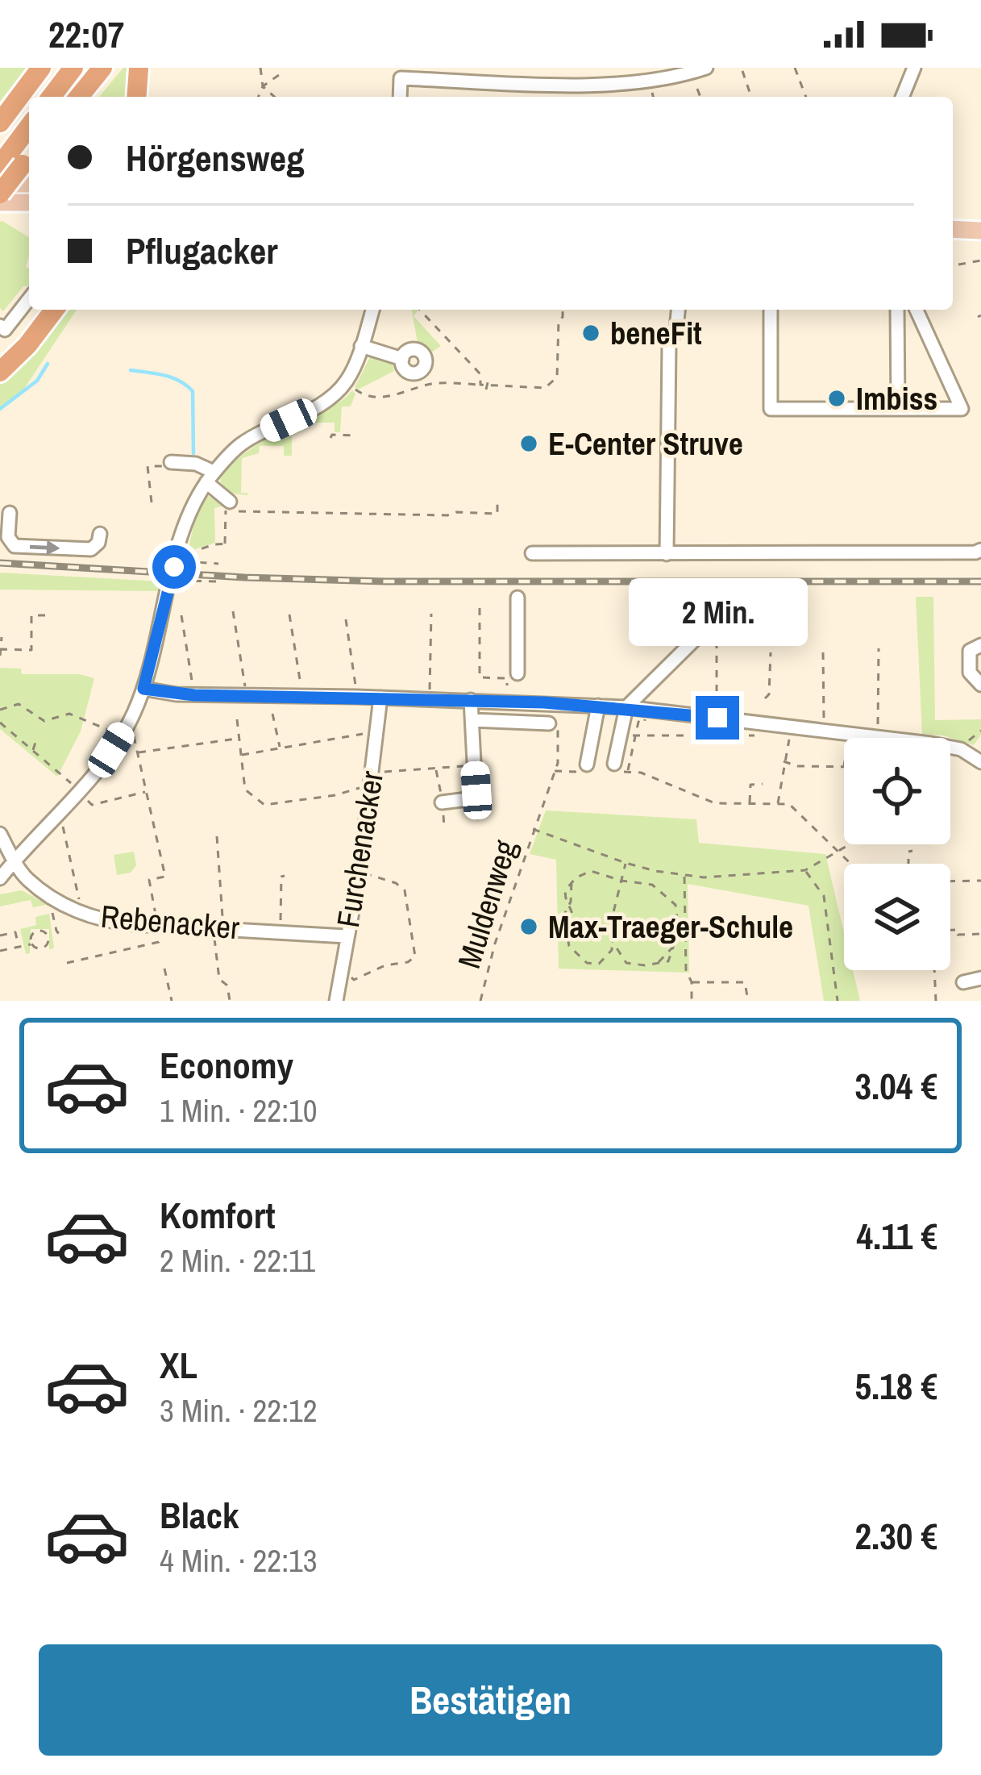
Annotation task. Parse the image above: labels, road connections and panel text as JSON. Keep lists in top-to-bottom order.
{
  "streets": {
    "street": ["Furchenacker", "Rebenacker"],
    "path": ["Muldenweg"]
  },
  "crossings": [
    ["Furchenacker", "Rebenacker"]
  ],
  "places": [
    "beneFit",
    "Imbiss",
    "E-Center Struve",
    "Max-Traeger-Schule"
  ],
  "page": {
    "status": "22:07",
    "banner": ["Hörgensweg", "Pflugacker"],
    "bubble": "2 Min.",
    "list": [
      {
        "name": "Economy",
        "note": "1 Min. · 22:10",
        "value": "3.04 €"
      },
      {
        "name": "Komfort",
        "note": "2 Min. · 22:11",
        "value": "4.11 €"
      },
      {
        "name": "XL",
        "note": "3 Min. · 22:12",
        "value": "5.18 €"
      },
      {
        "name": "Black",
        "note": "4 Min. · 22:13",
        "value": "2.30 €"
      }
    ],
    "buttons": "Bestätigen"
  }
}
